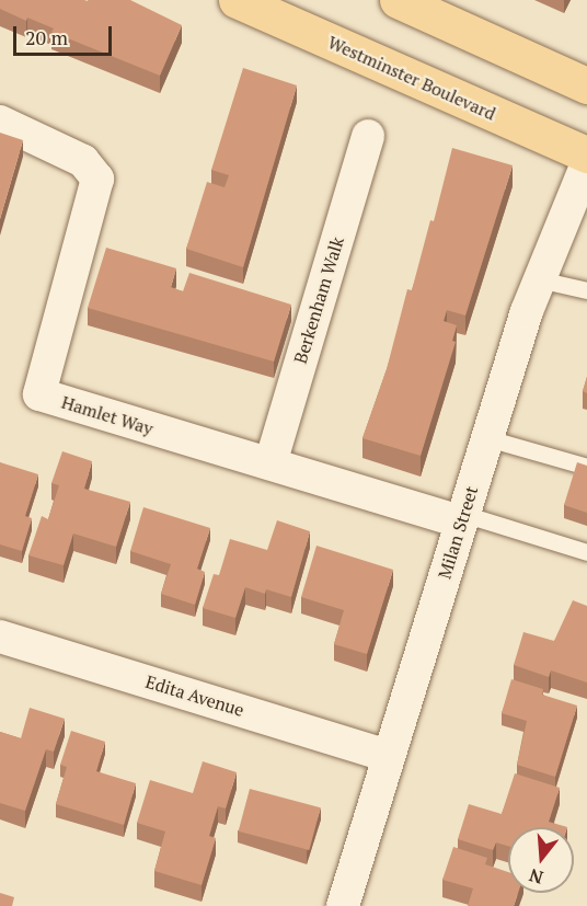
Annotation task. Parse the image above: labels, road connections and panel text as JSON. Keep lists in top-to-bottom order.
{
  "streets": {
    "main road": ["Westminster Boulevard"],
    "street": [
      "Berkenham Walk",
      "Hamlet Way",
      "Milan Street",
      "Edita Avenue"
    ]
  },
  "crossings": [
    ["Berkenham Walk", "Hamlet Way"],
    ["Hamlet Way", "Milan Street"],
    ["Milan Street", "Edita Avenue"]
  ],
  "scale_bar": "20 m",
  "north": "bottom"
}
